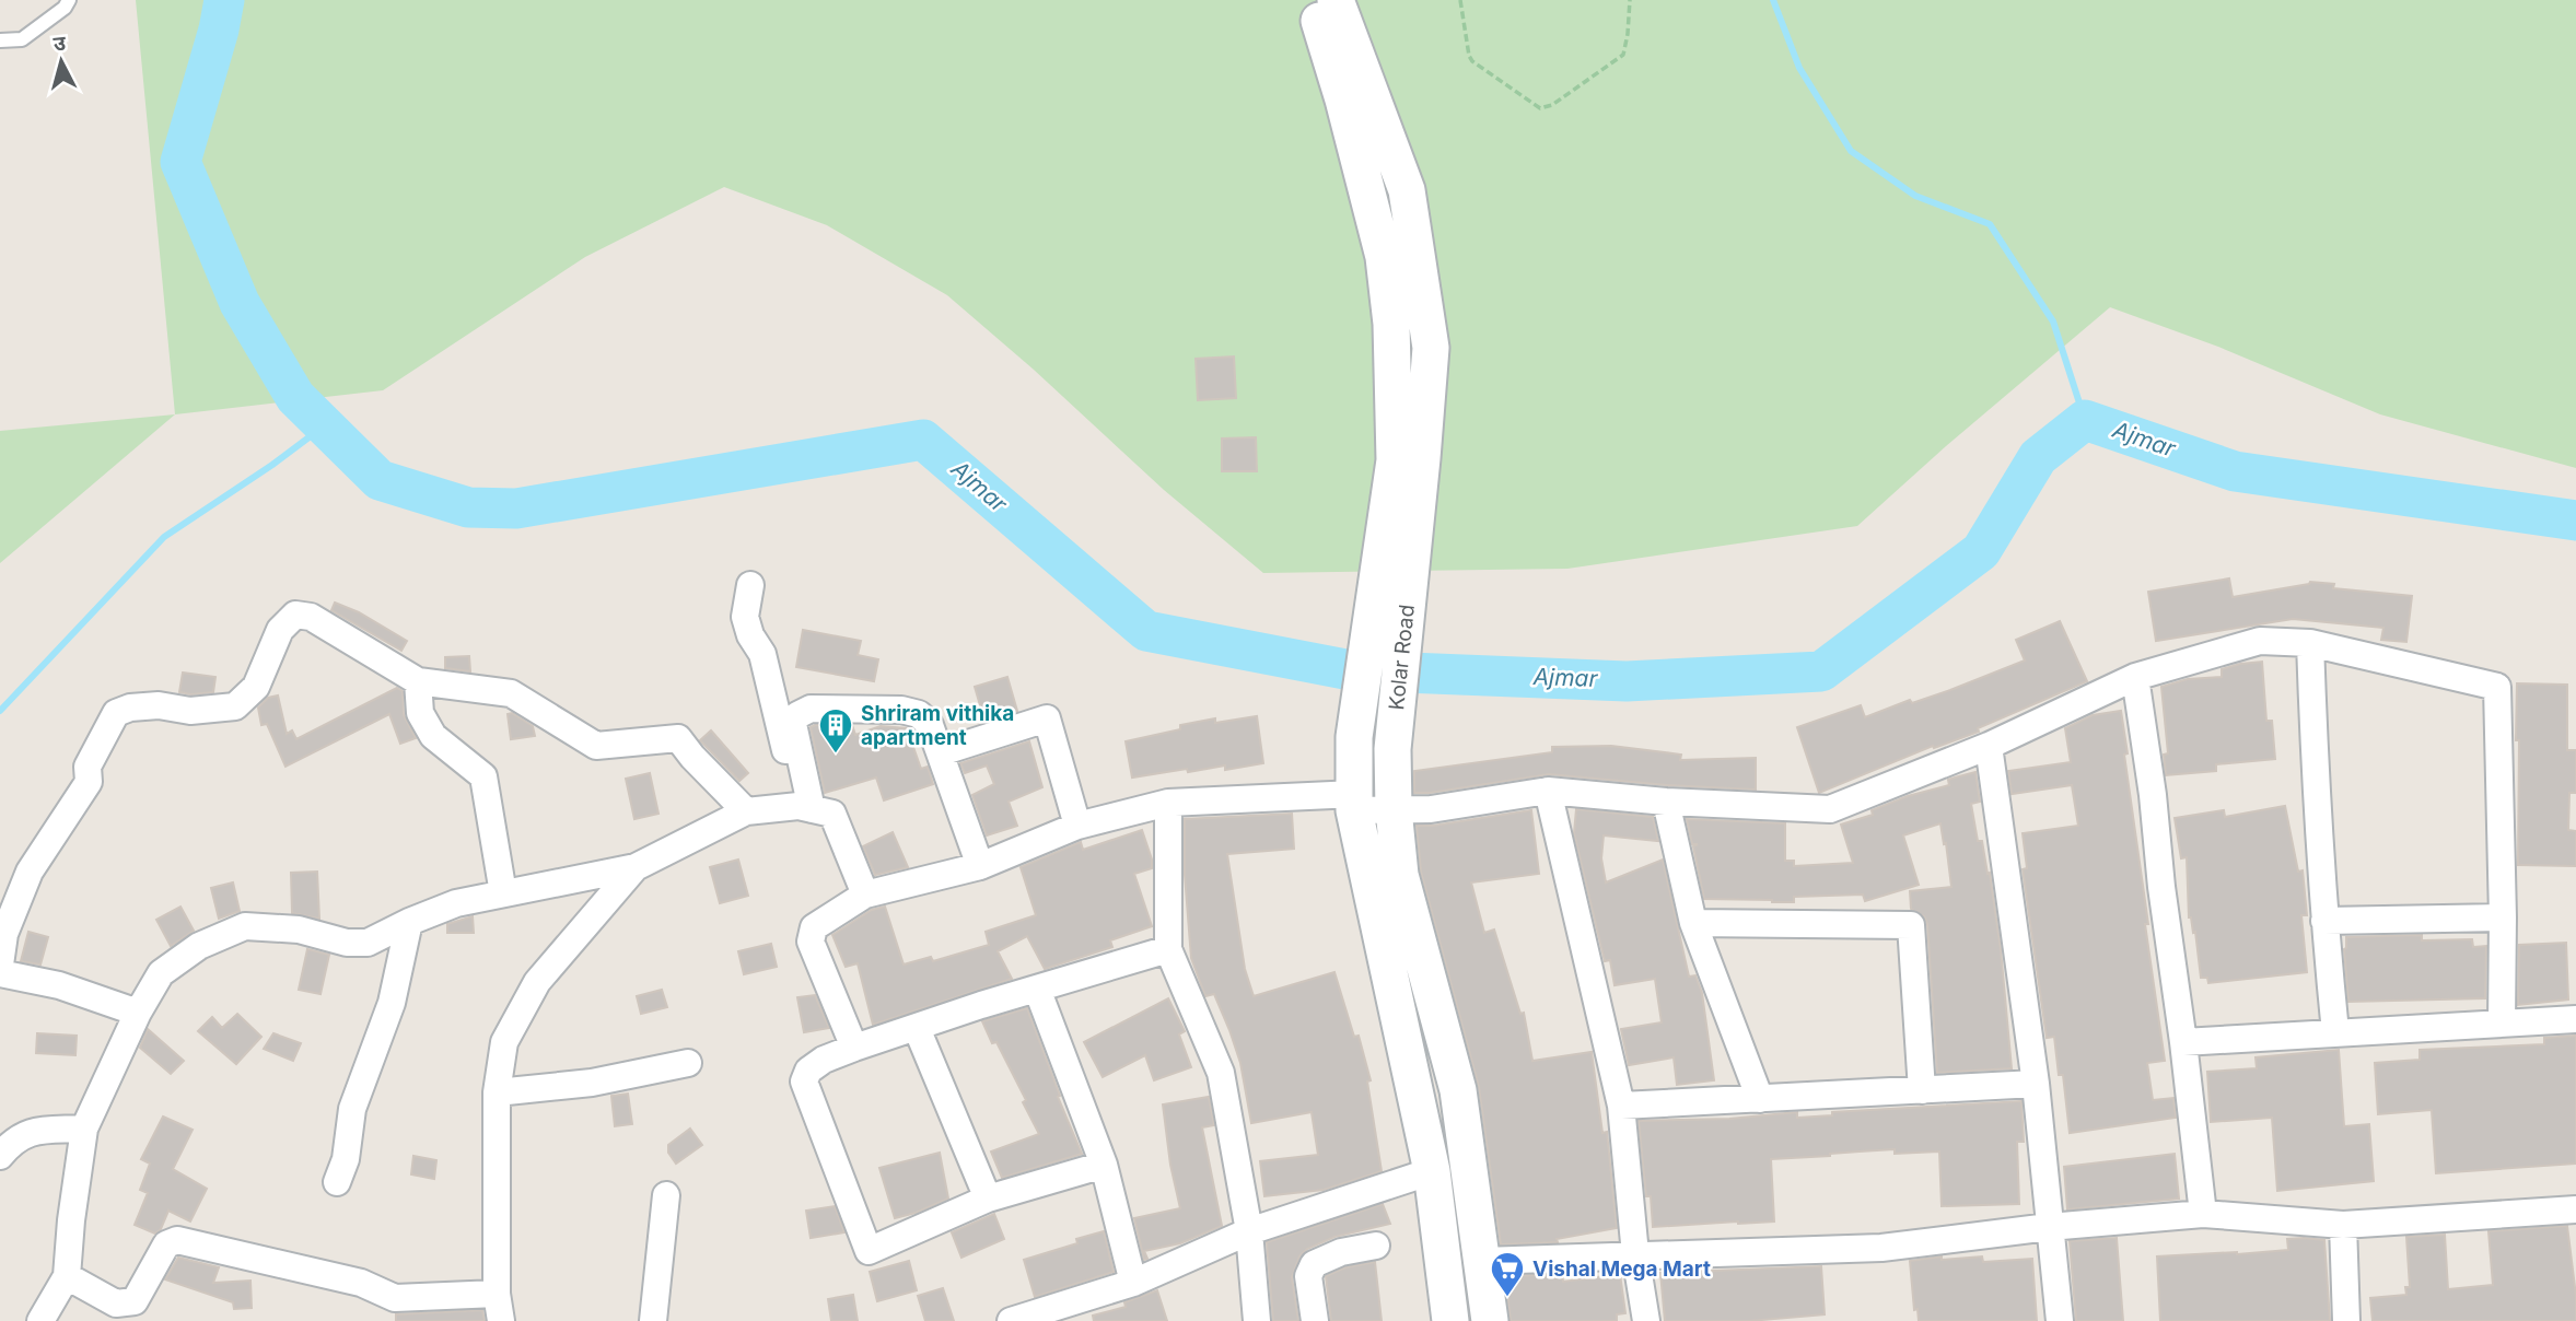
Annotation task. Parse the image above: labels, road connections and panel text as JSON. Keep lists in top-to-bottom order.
{
  "streets": {
    "main road": ["Kolar Road"]
  },
  "water": ["Ajmar"],
  "places": {
    "building": ["Shriram vithika apartment"],
    "supermarket": ["Vishal Mega Mart"]
  },
  "north": "top"
}
